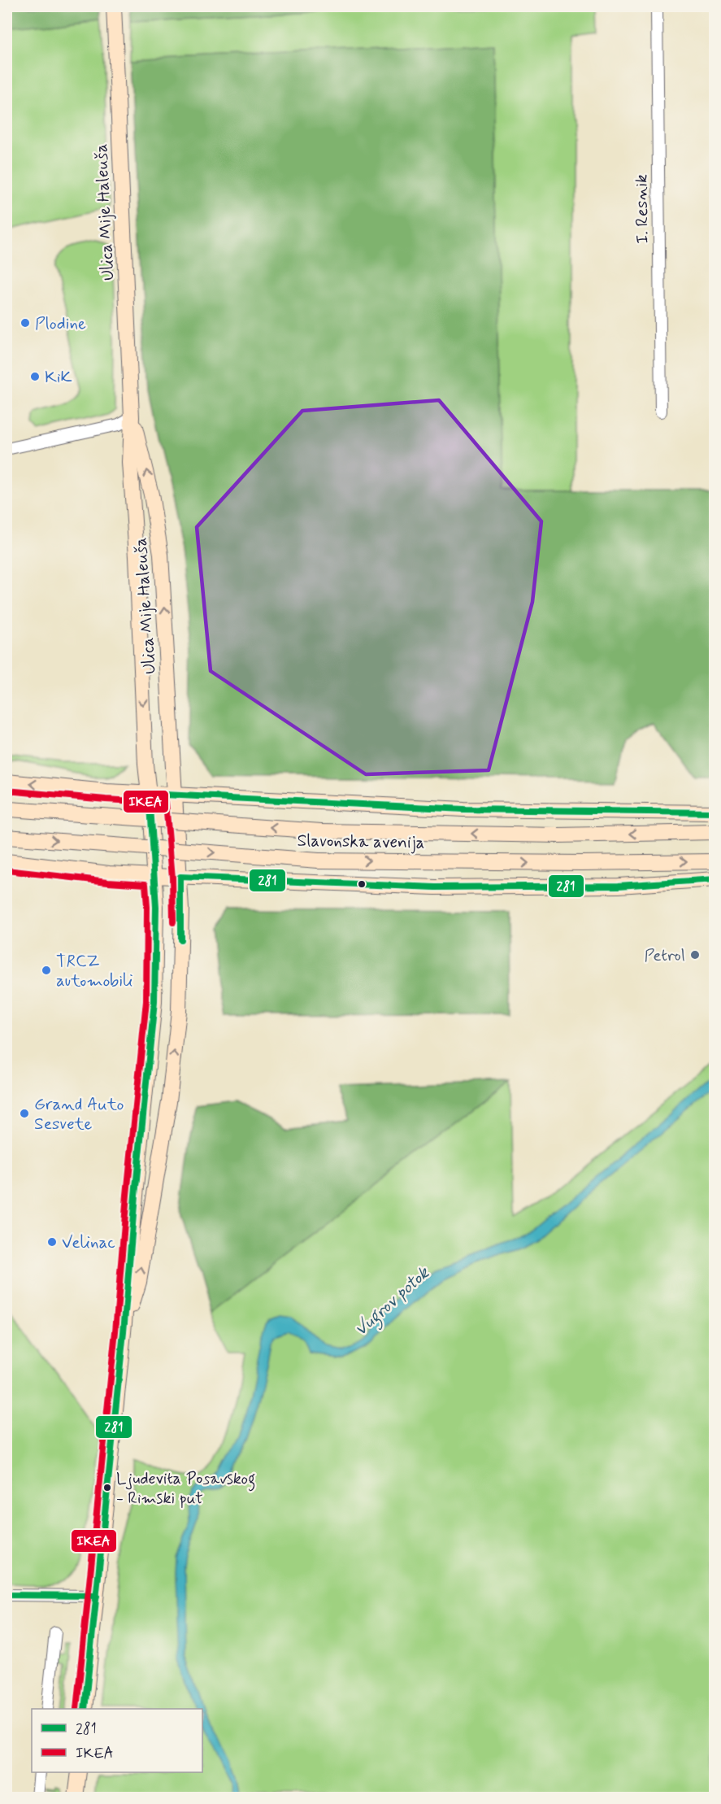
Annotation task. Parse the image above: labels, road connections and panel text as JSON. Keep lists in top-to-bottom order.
{
  "streets": {
    "main road": ["Ulica Mije Haleuša", "Slavonska avenija"],
    "street": ["I. Resnik"]
  },
  "water": ["Vugrov potok"],
  "places": [
    "Plodine",
    "KiK",
    "Petrol",
    "TRCZ automobili",
    "Grand Auto Sesvete",
    "Velinac",
    "Ljudevita Posavskog - Rimski put"
  ],
  "lines": ["transit line IKEA", "transit line 281"],
  "legend": ["281", "IKEA"]
}
